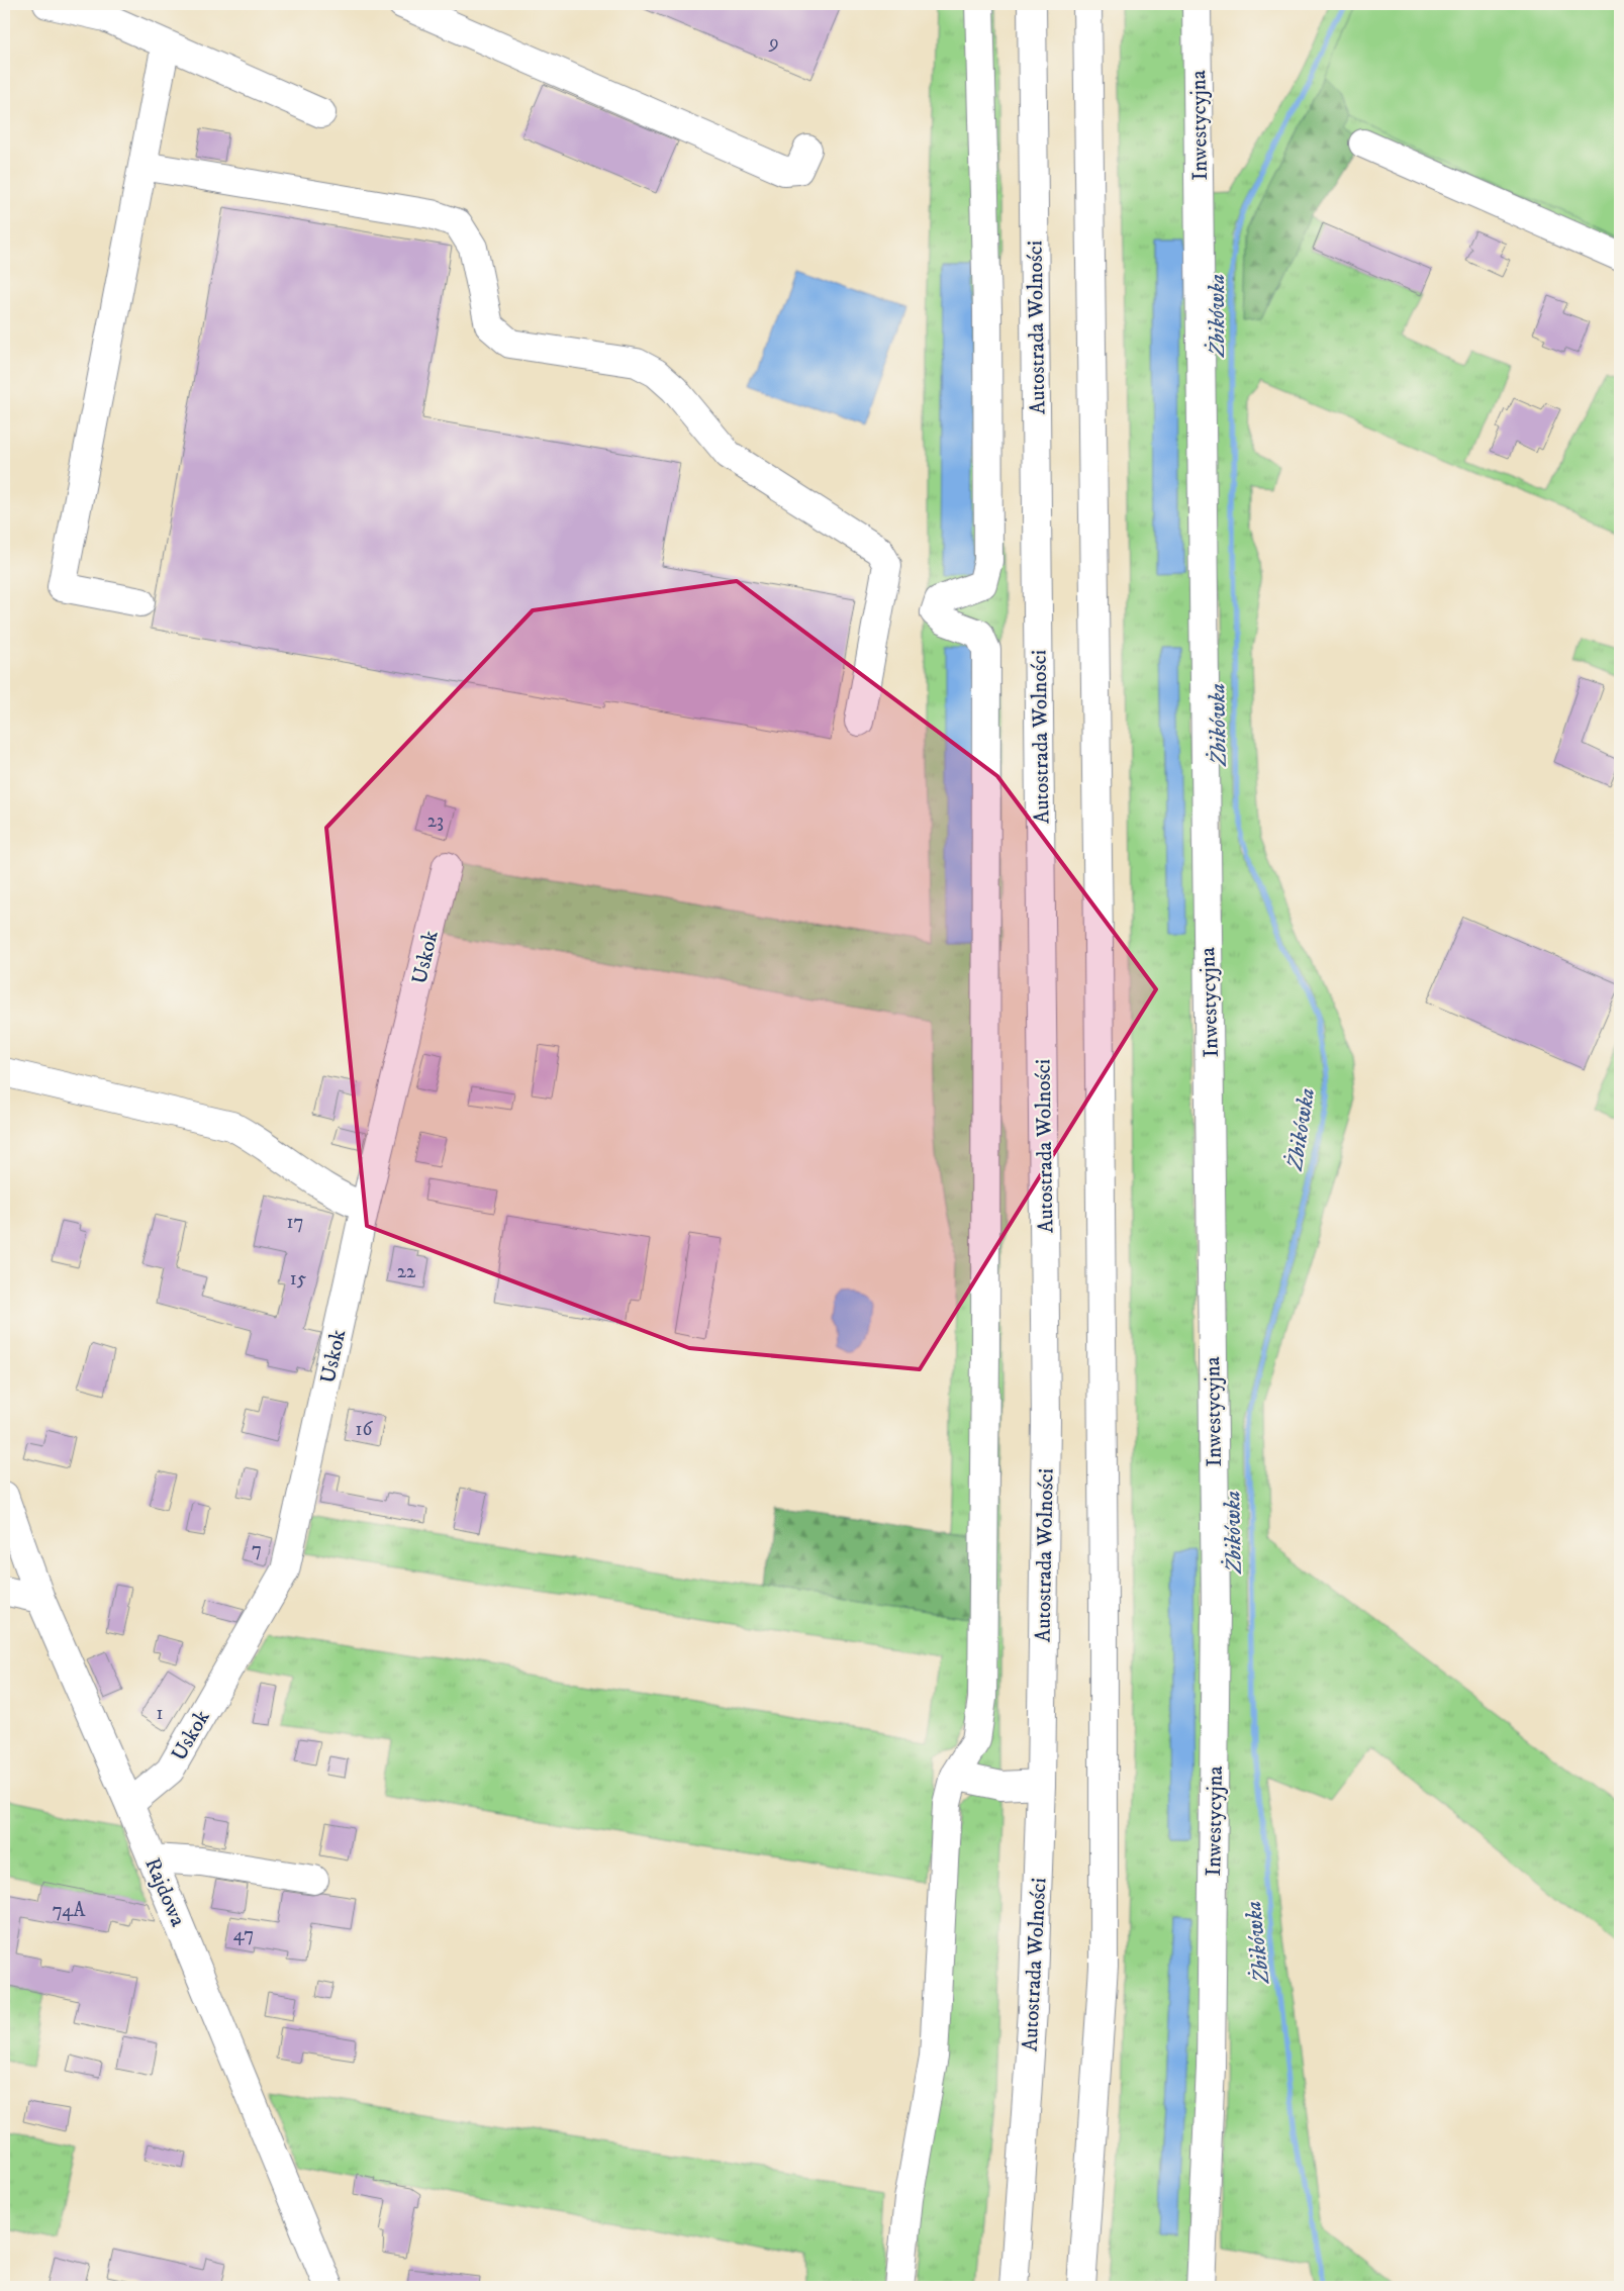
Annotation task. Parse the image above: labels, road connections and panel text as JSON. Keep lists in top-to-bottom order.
{
  "streets": {
    "main road": [
      "Inwestycyjna",
      "Autostrada Wolności",
      "Uskok",
      "Rajdowa"
    ]
  },
  "crossings": [
    ["Uskok", "Rajdowa"]
  ],
  "water": ["Żbikówka"],
  "house_numbers": [
    "9",
    "23",
    "17",
    "22",
    "15",
    "16",
    "7",
    "1",
    "74A",
    "47"
  ]
}
